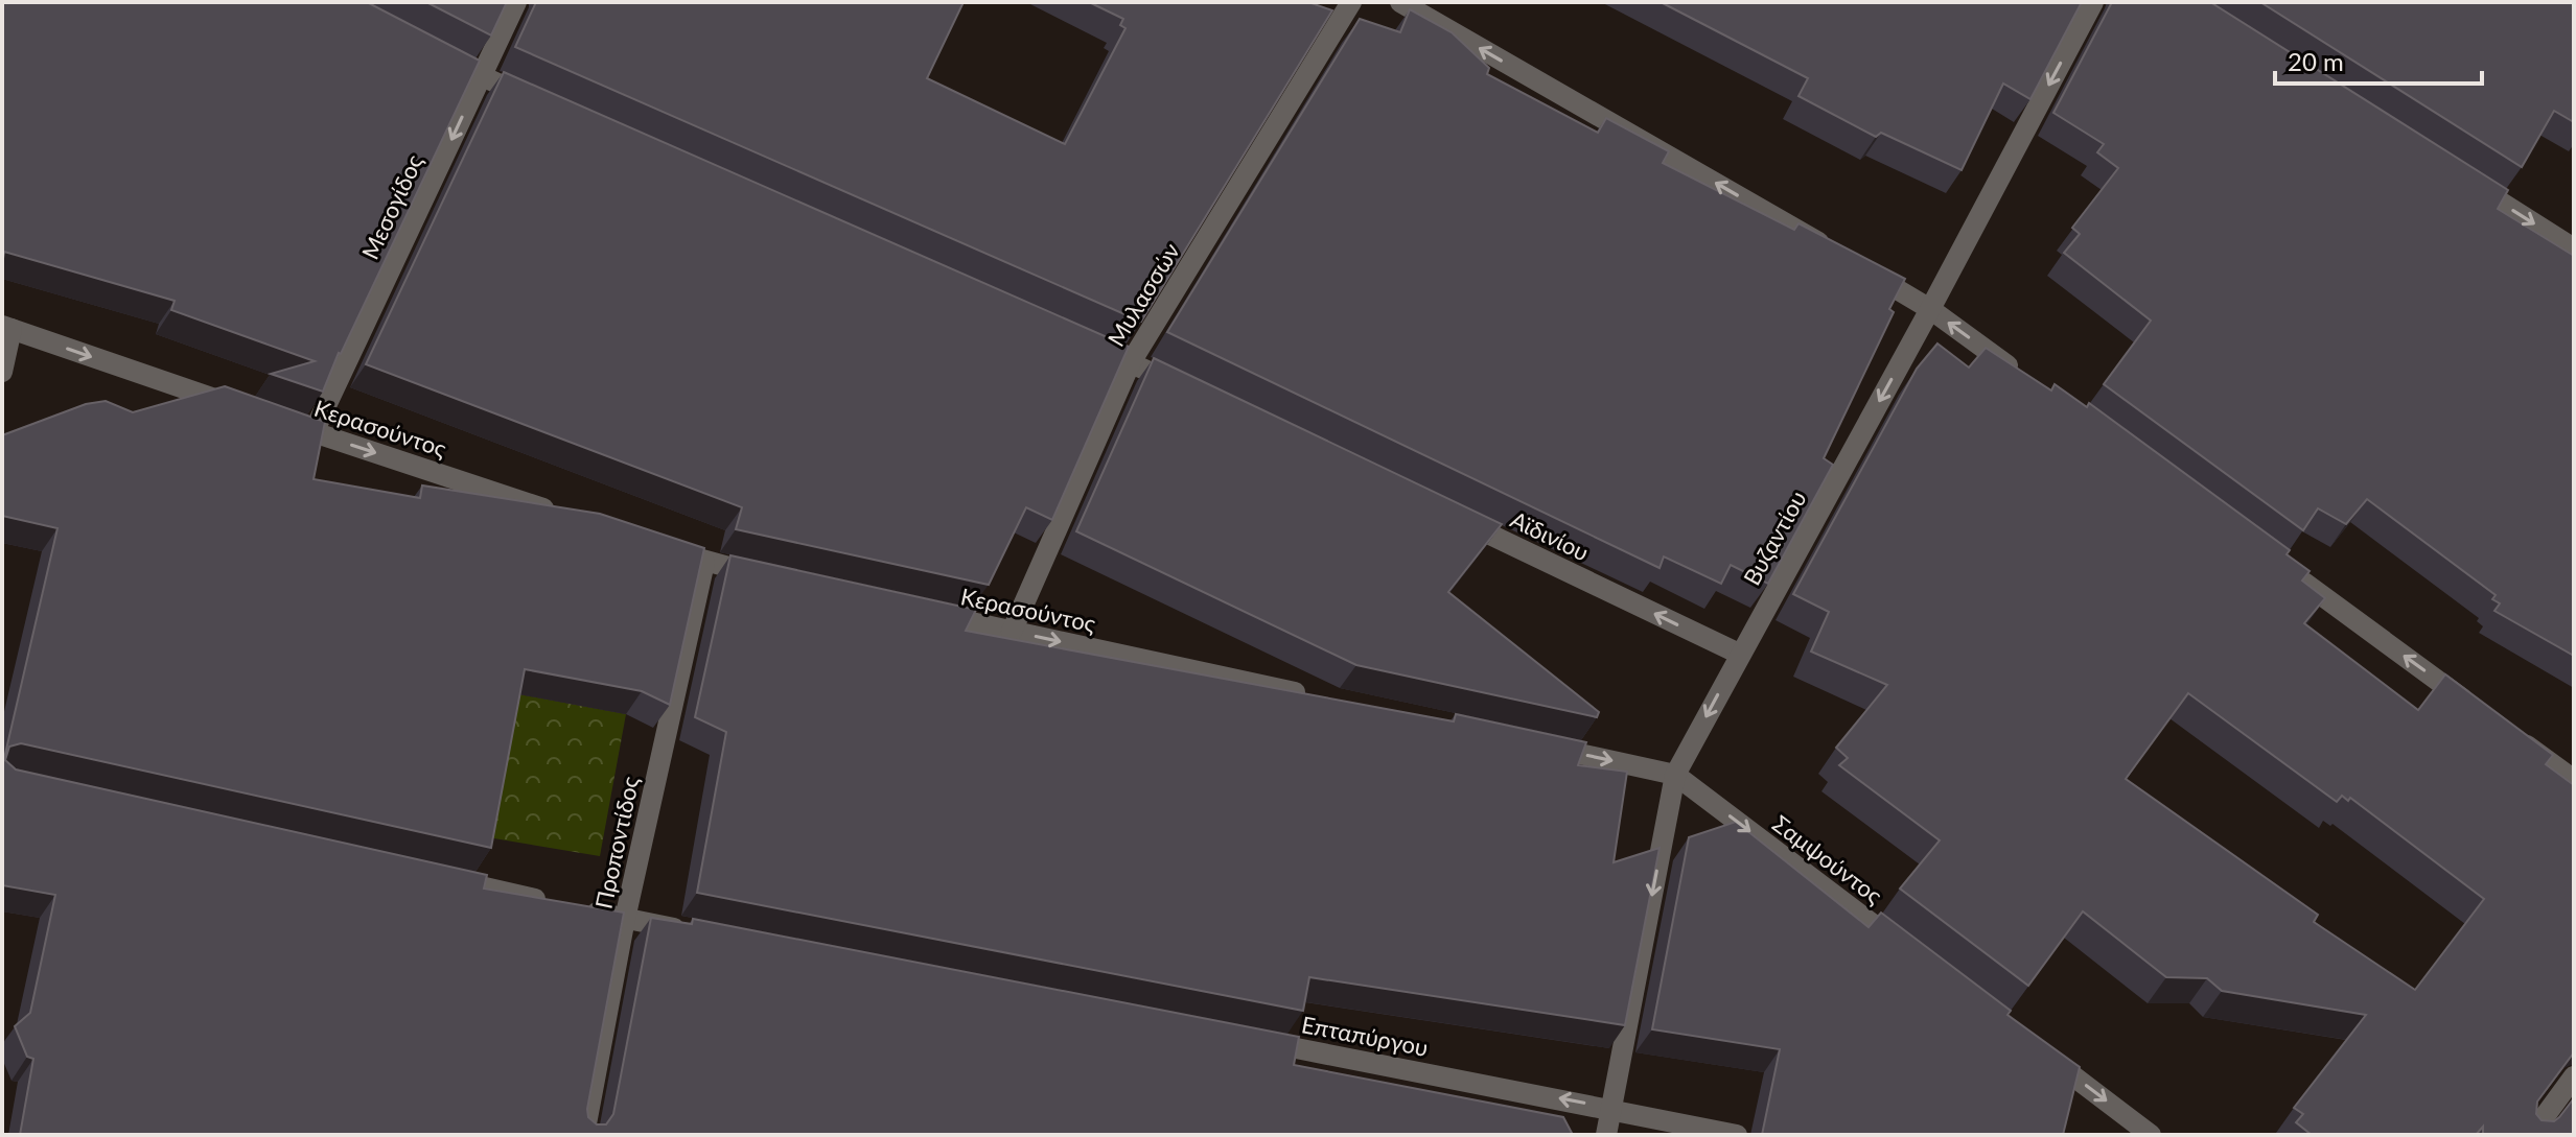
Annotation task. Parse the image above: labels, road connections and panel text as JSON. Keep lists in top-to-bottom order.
{
  "streets": {
    "street": [
      "Μεσογίδος",
      "Μυλασσών",
      "Κερασούντος",
      "Αϊδινίου",
      "Βυζαντίου",
      "Προποντίδος",
      "Σαμψούντος",
      "Επταπύργου"
    ]
  },
  "crossings": [
    ["Μεσογίδος", "Κερασούντος"],
    ["Μυλασσών", "Κερασούντος"],
    ["Αϊδινίου", "Βυζαντίου"],
    ["Βυζαντίου", "Σαμψούντος"],
    ["Βυζαντίου", "Επταπύργου"]
  ],
  "one_way": [
    "Μεσογίδος",
    "Κερασούντος",
    "Βυζαντίου",
    "Σαμψούντος",
    "Επταπύργου"
  ],
  "scale_bar": "20 m"
}
